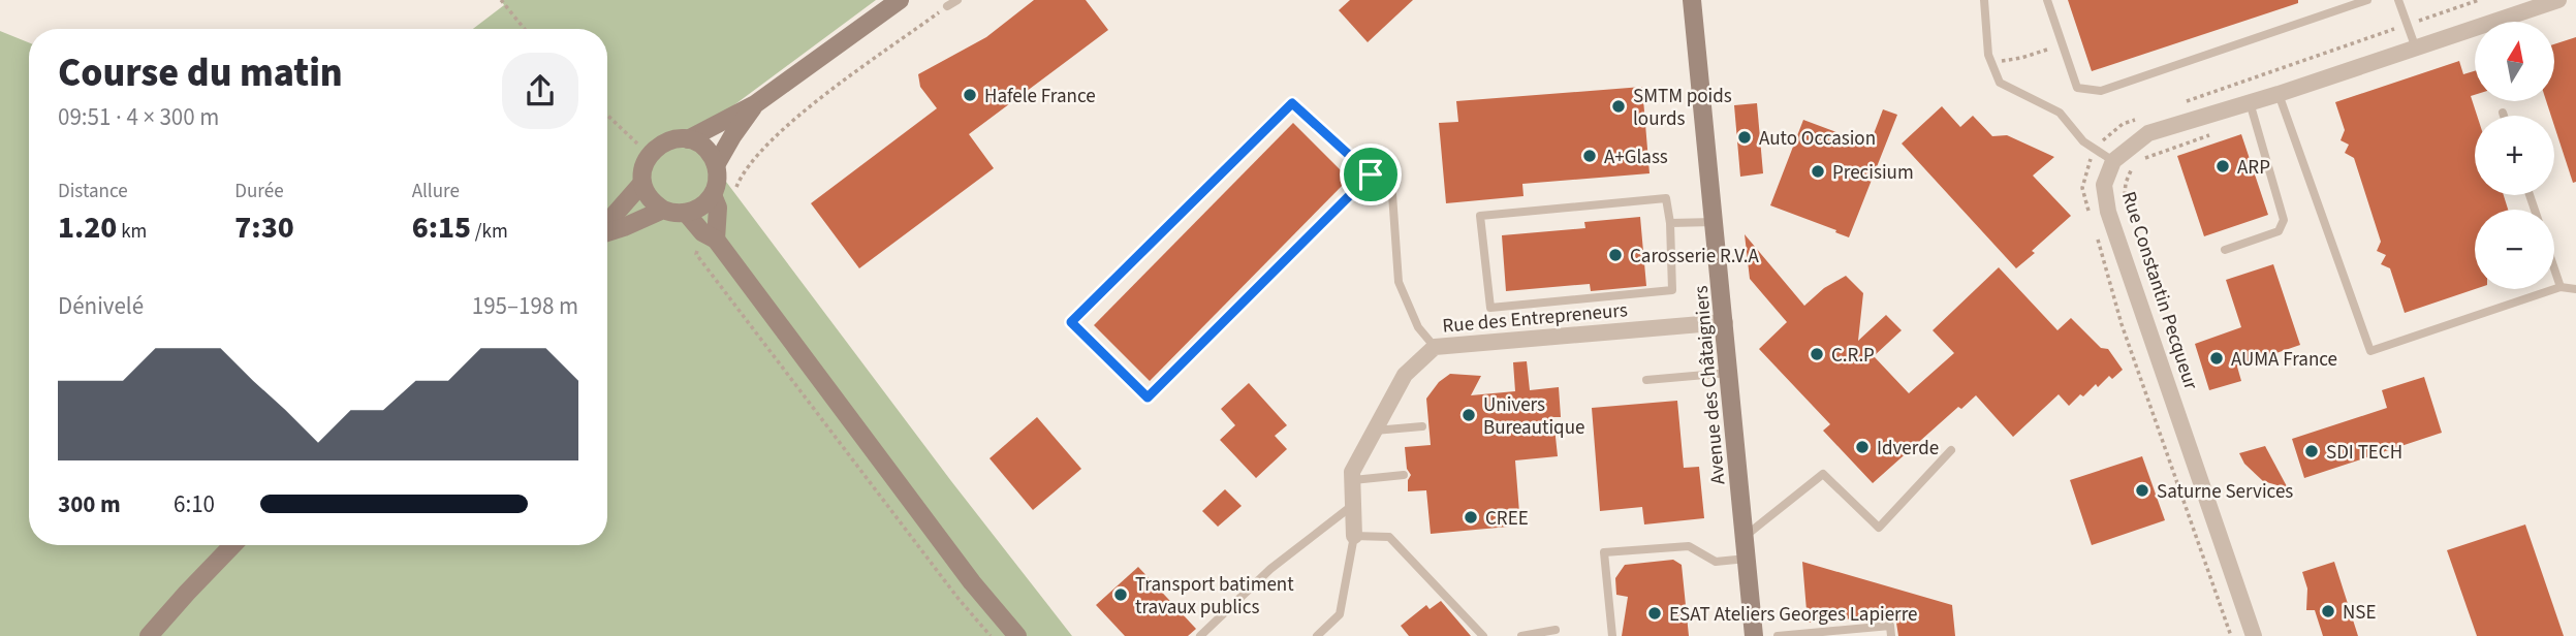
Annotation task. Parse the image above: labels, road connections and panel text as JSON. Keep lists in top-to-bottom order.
{
  "streets": {
    "street": ["Rue Constantin Pecqueur", "Rue des Entrepreneurs", "Avenue des Châtaigniers"]
  },
  "crossings": [
    ["Rue des Entrepreneurs", "Avenue des Châtaigniers"]
  ],
  "places": [
    "Hafele France",
    "SMTM poids lourds",
    "Auto Occasion",
    "A+Glass",
    "ARP",
    "Precisium",
    "Carosserie R.V.A",
    "C.R.P",
    "AUMA France",
    "Univers Bureautique",
    "Idverde",
    "SDI TECH",
    "Saturne Services",
    "CREE",
    "Transport batiment travaux publics",
    "NSE",
    "ESAT Ateliers Georges Lapierre"
  ],
  "north": "top",
  "page": {
    "map_buttons": ["+", "−"],
    "heading": ["Course du matin", "09:51 · 4 × 300 m"],
    "stats": [
      ["Distance", "1.20 km"],
      ["Durée", "7:30"],
      ["Allure", "6:15 /km"]
    ],
    "chart": ["Dénivelé", "195–198 m"],
    "list": [
      {
        "name": "300 m",
        "note": "6:10"
      }
    ]
  }
}
